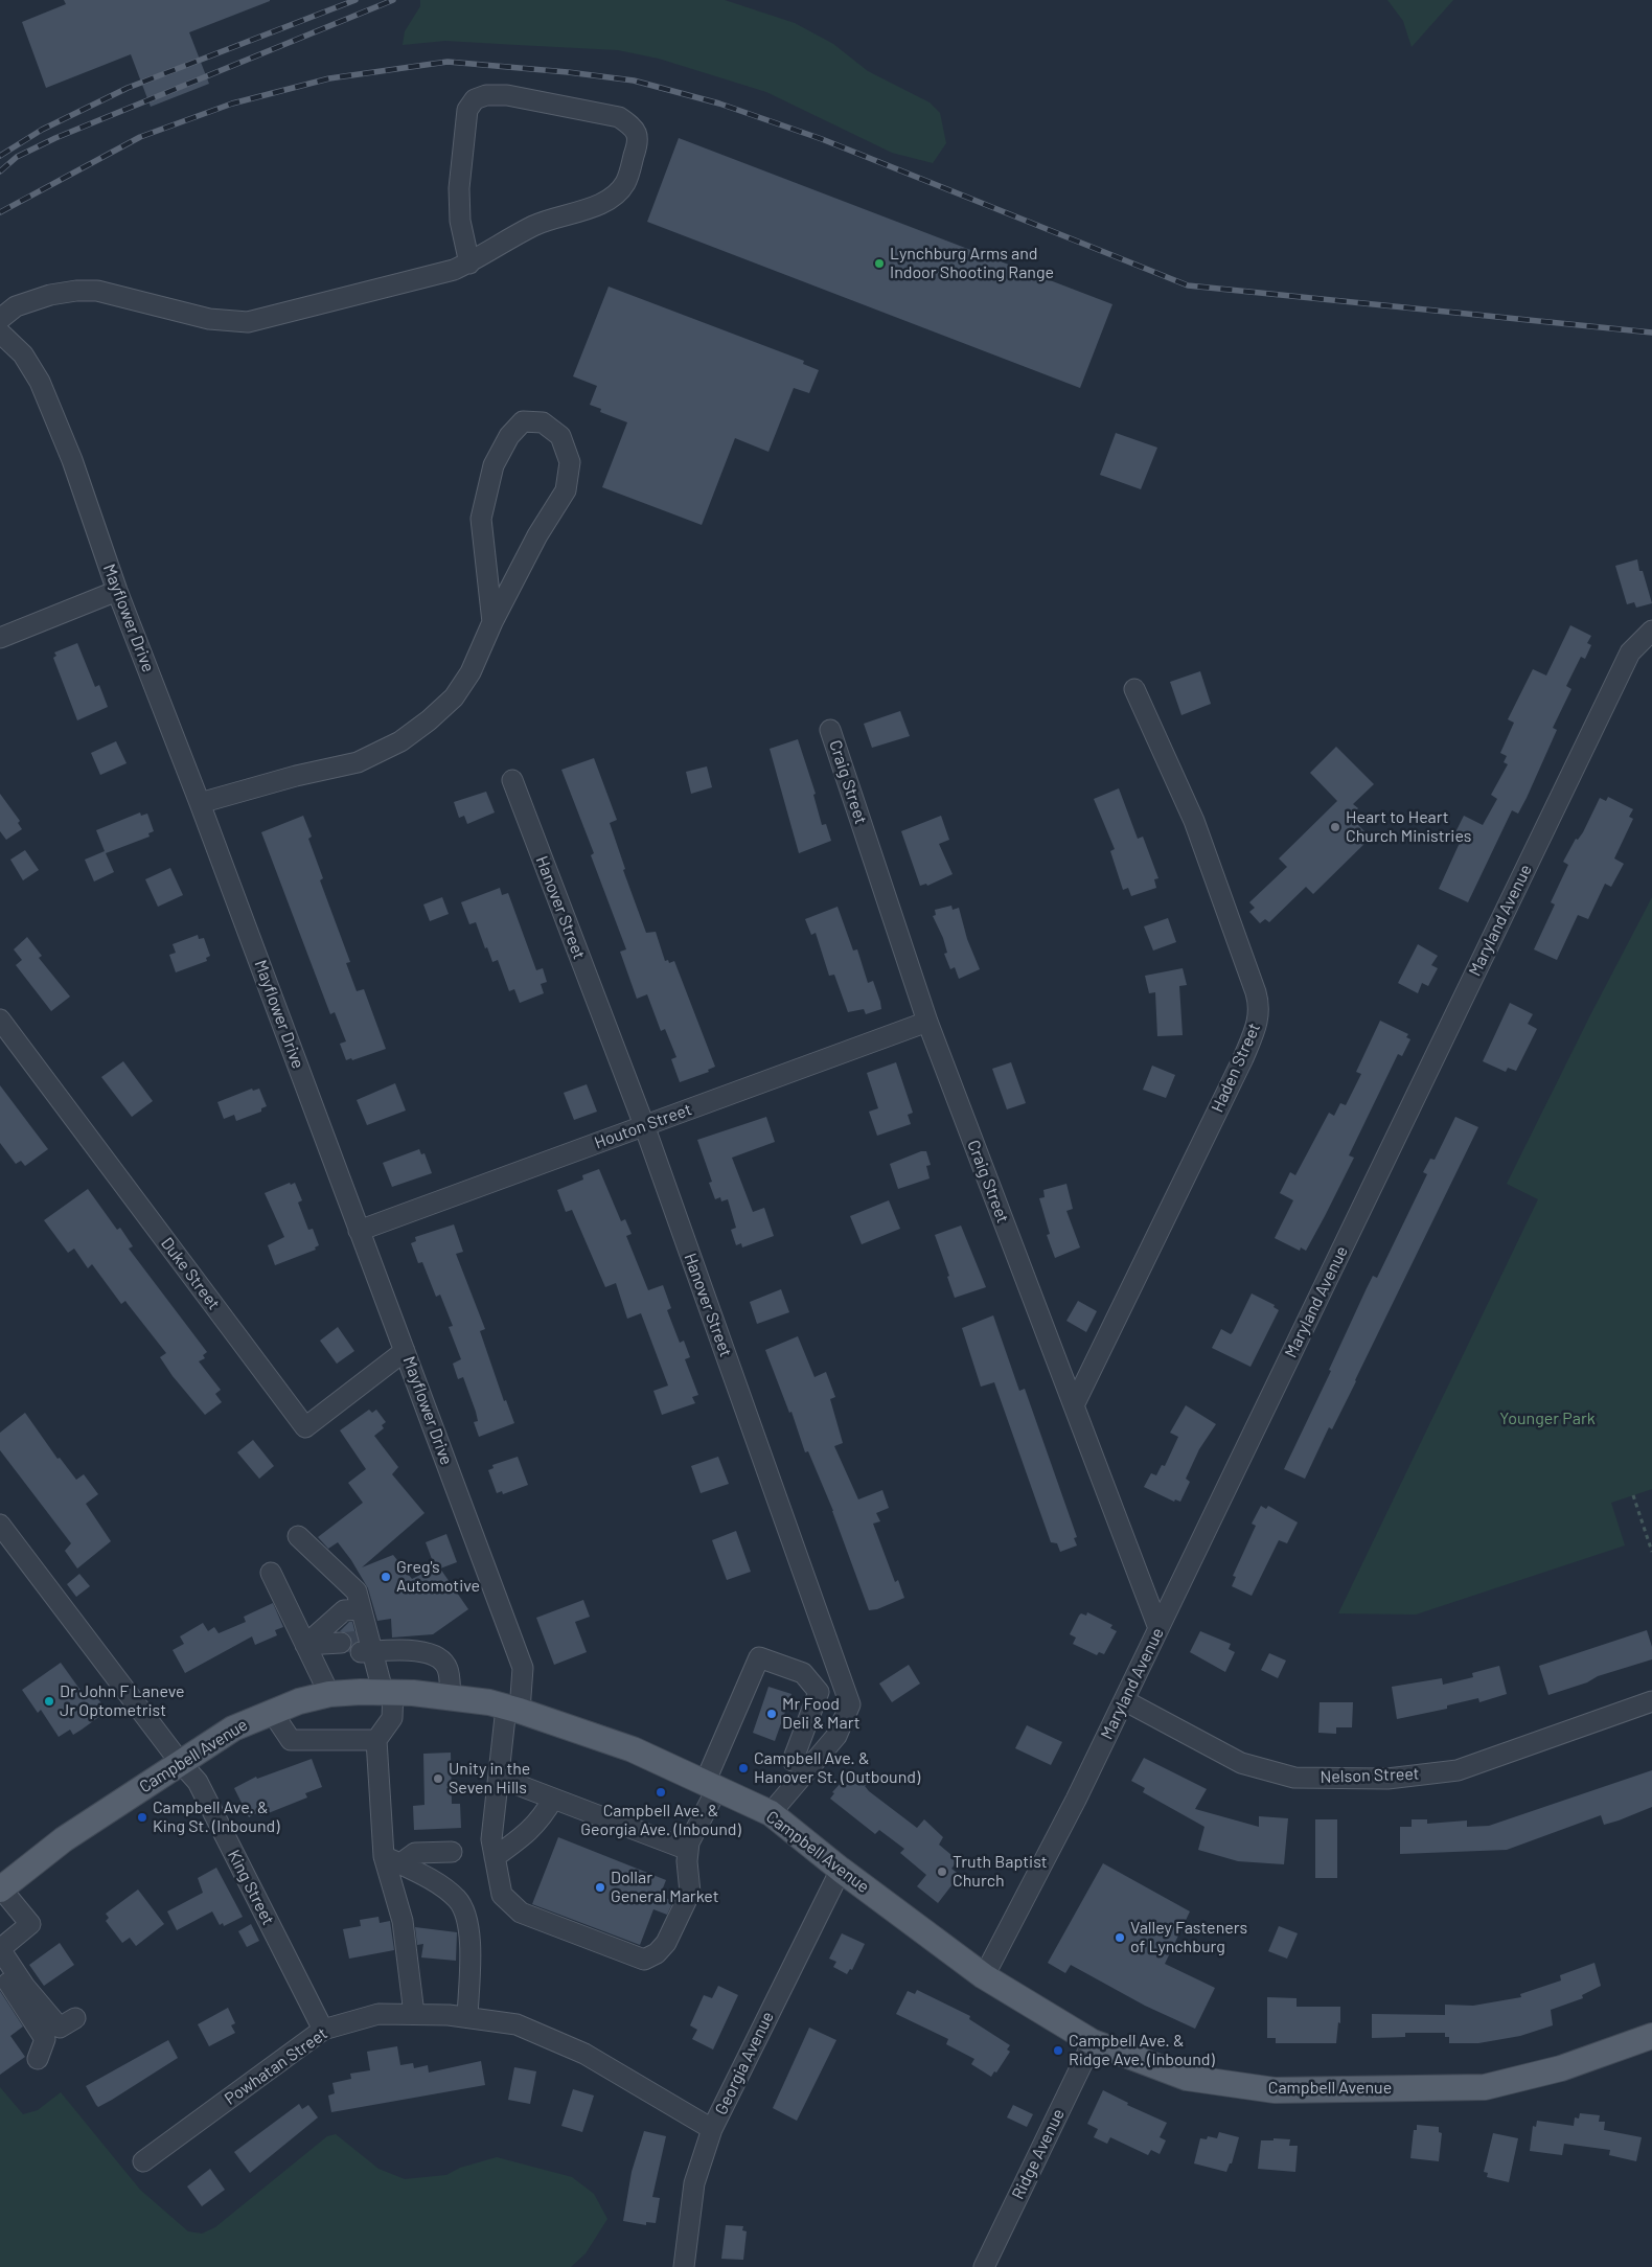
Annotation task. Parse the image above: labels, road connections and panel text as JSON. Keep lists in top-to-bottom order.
{
  "streets": {
    "main road": ["Campbell Avenue"],
    "street": [
      "Mayflower Drive",
      "Craig Street",
      "Hanover Street",
      "Maryland Avenue",
      "Haden Street",
      "Houton Street",
      "Duke Street",
      "Nelson Street",
      "King Street",
      "Georgia Avenue",
      "Powhatan Street",
      "Ridge Avenue"
    ]
  },
  "crossings": [
    ["Mayflower Drive", "Houton Street"],
    ["Mayflower Drive", "Duke Street"],
    ["Mayflower Drive", "Campbell Avenue"],
    ["Craig Street", "Maryland Avenue"],
    ["Craig Street", "Haden Street"],
    ["Craig Street", "Houton Street"],
    ["Hanover Street", "Houton Street"],
    ["Hanover Street", "Campbell Avenue"],
    ["Maryland Avenue", "Campbell Avenue"],
    ["Maryland Avenue", "Nelson Street"],
    ["Campbell Avenue", "King Street"],
    ["Campbell Avenue", "Georgia Avenue"],
    ["Campbell Avenue", "Ridge Avenue"],
    ["King Street", "Powhatan Street"],
    ["Georgia Avenue", "Powhatan Street"]
  ],
  "parks": ["Younger Park"],
  "places": [
    "Lynchburg Arms and Indoor Shooting Range",
    "Heart to Heart Church Ministries",
    "Greg's Automotive",
    "Dr John F Laneve Jr Optometrist",
    "Mr Food Deli & Mart",
    "Campbell Ave. & Hanover St. (Outbound)",
    "Unity in the Seven Hills",
    "Campbell Ave. & Georgia Ave. (Inbound)",
    "Campbell Ave. & King St. (Inbound)",
    "Truth Baptist Church",
    "Dollar General Market",
    "Valley Fasteners of Lynchburg",
    "Campbell Ave. & Ridge Ave. (Inbound)"
  ]
}
